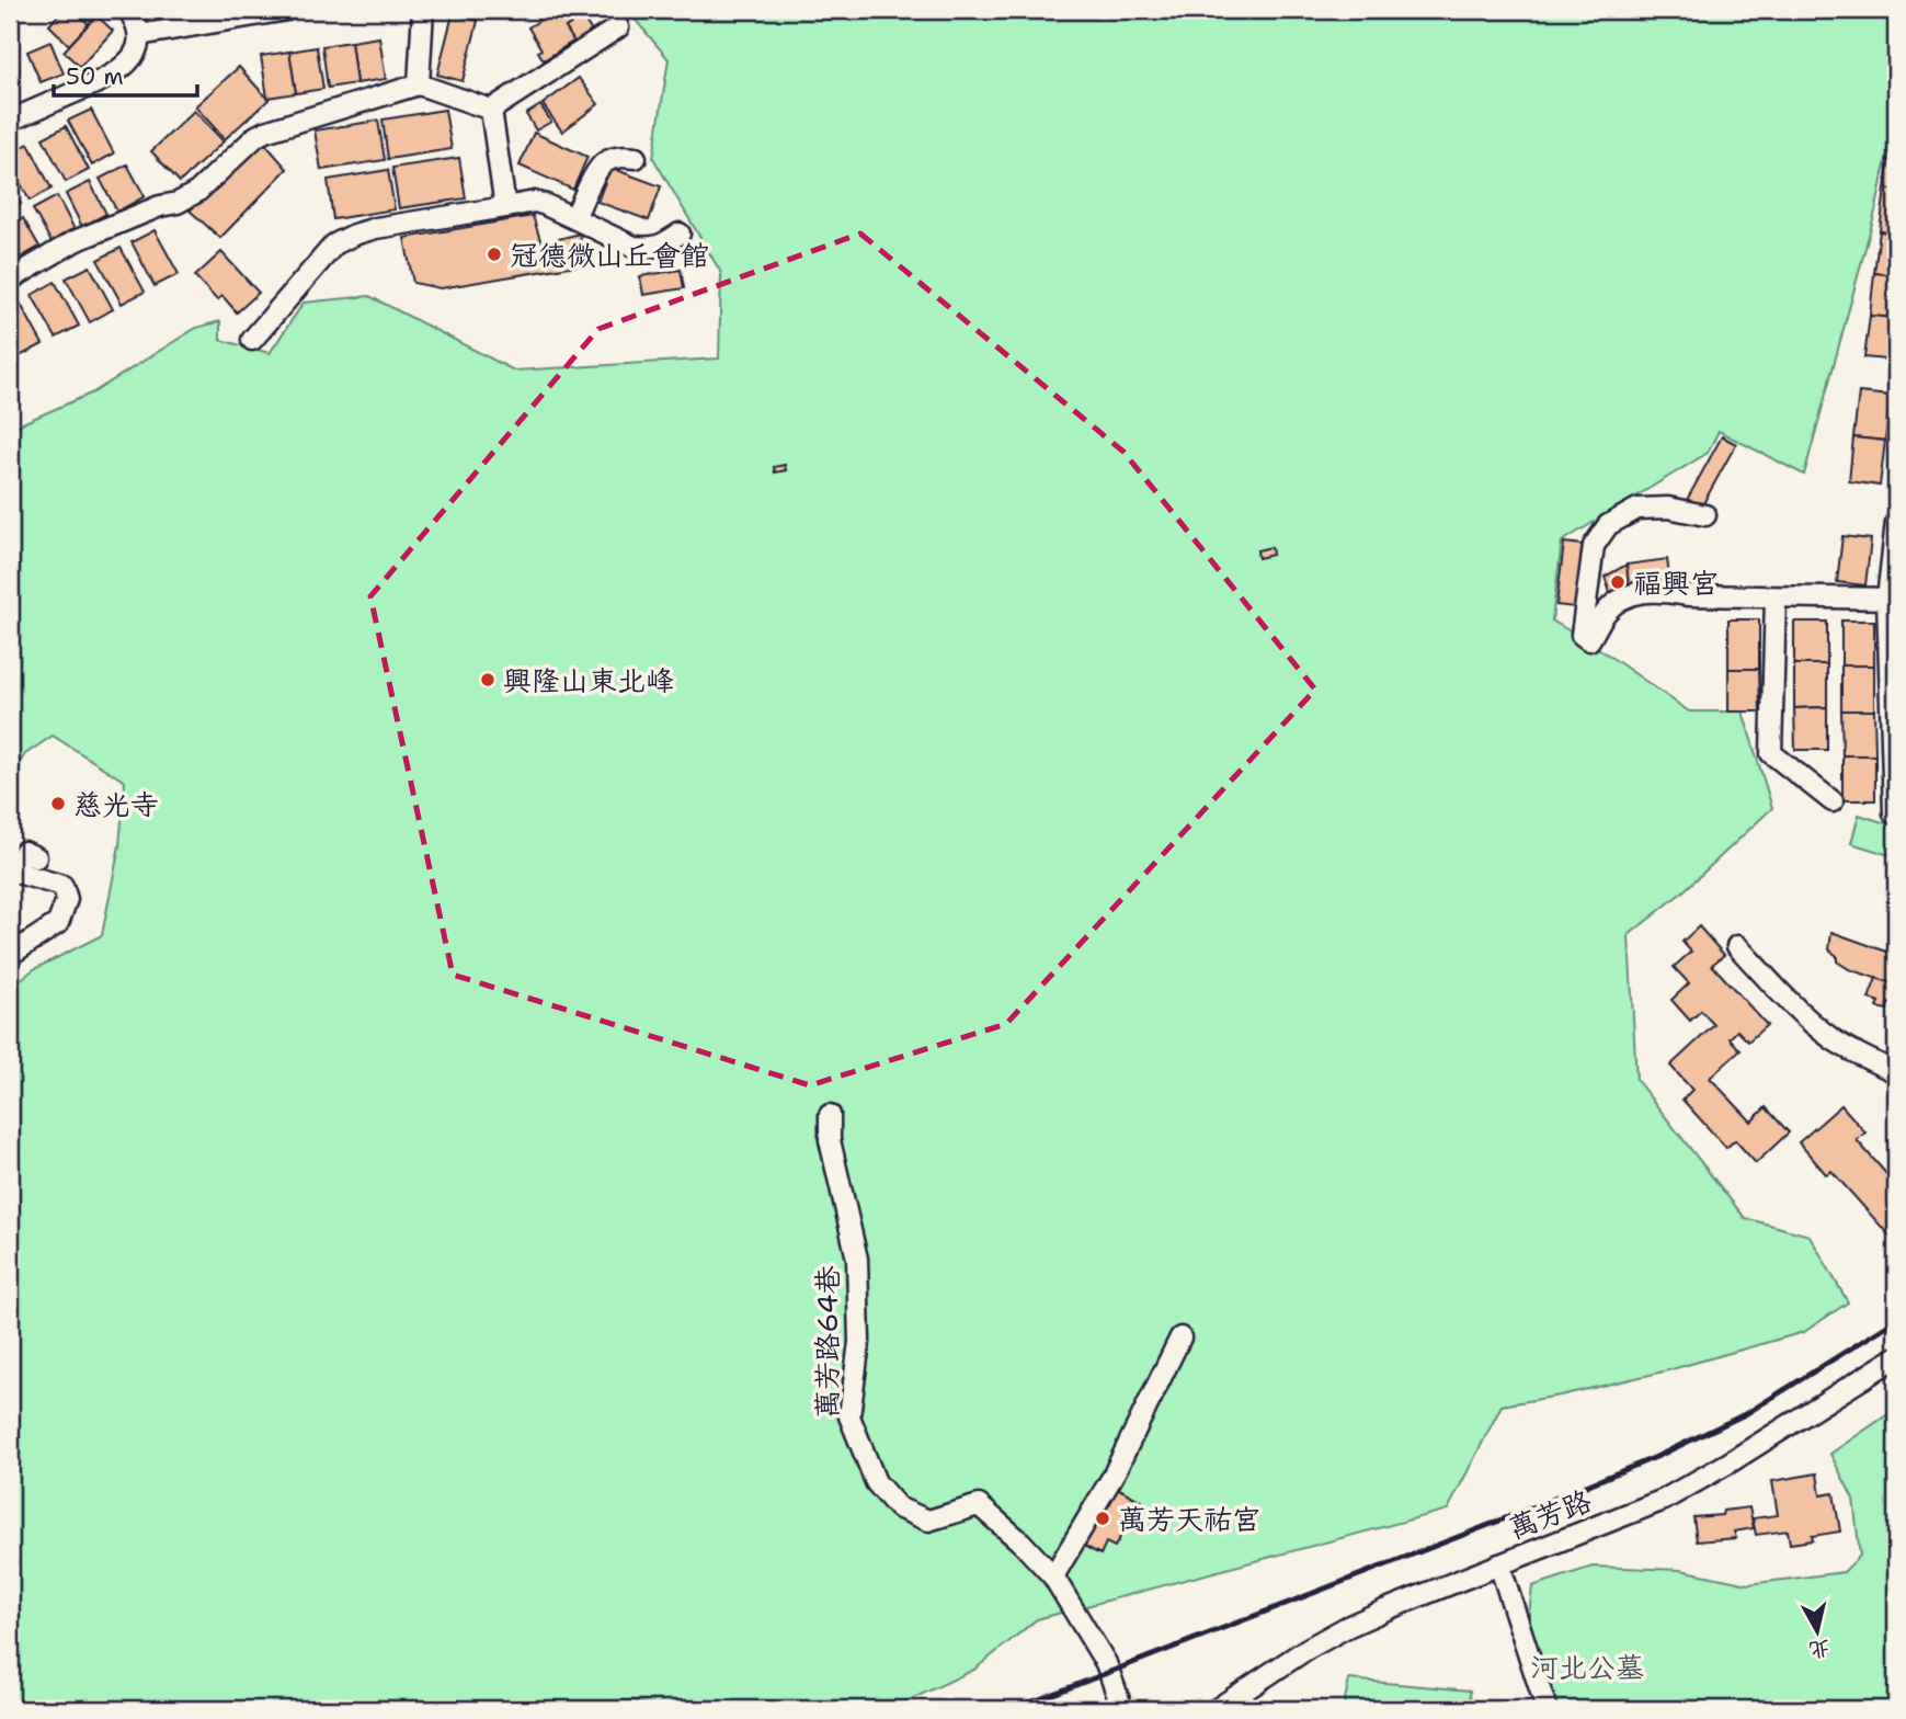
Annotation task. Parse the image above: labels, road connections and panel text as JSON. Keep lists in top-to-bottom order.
{
  "streets": {
    "street": ["萬芳路64巷", "萬芳路"]
  },
  "parks": ["河北公墓"],
  "places": [
    "冠德微山丘會館",
    "福興宮",
    "興隆山東北峰",
    "慈光寺",
    "萬芳天祐宮"
  ],
  "scale_bar": "50 m",
  "north": "bottom"
}
